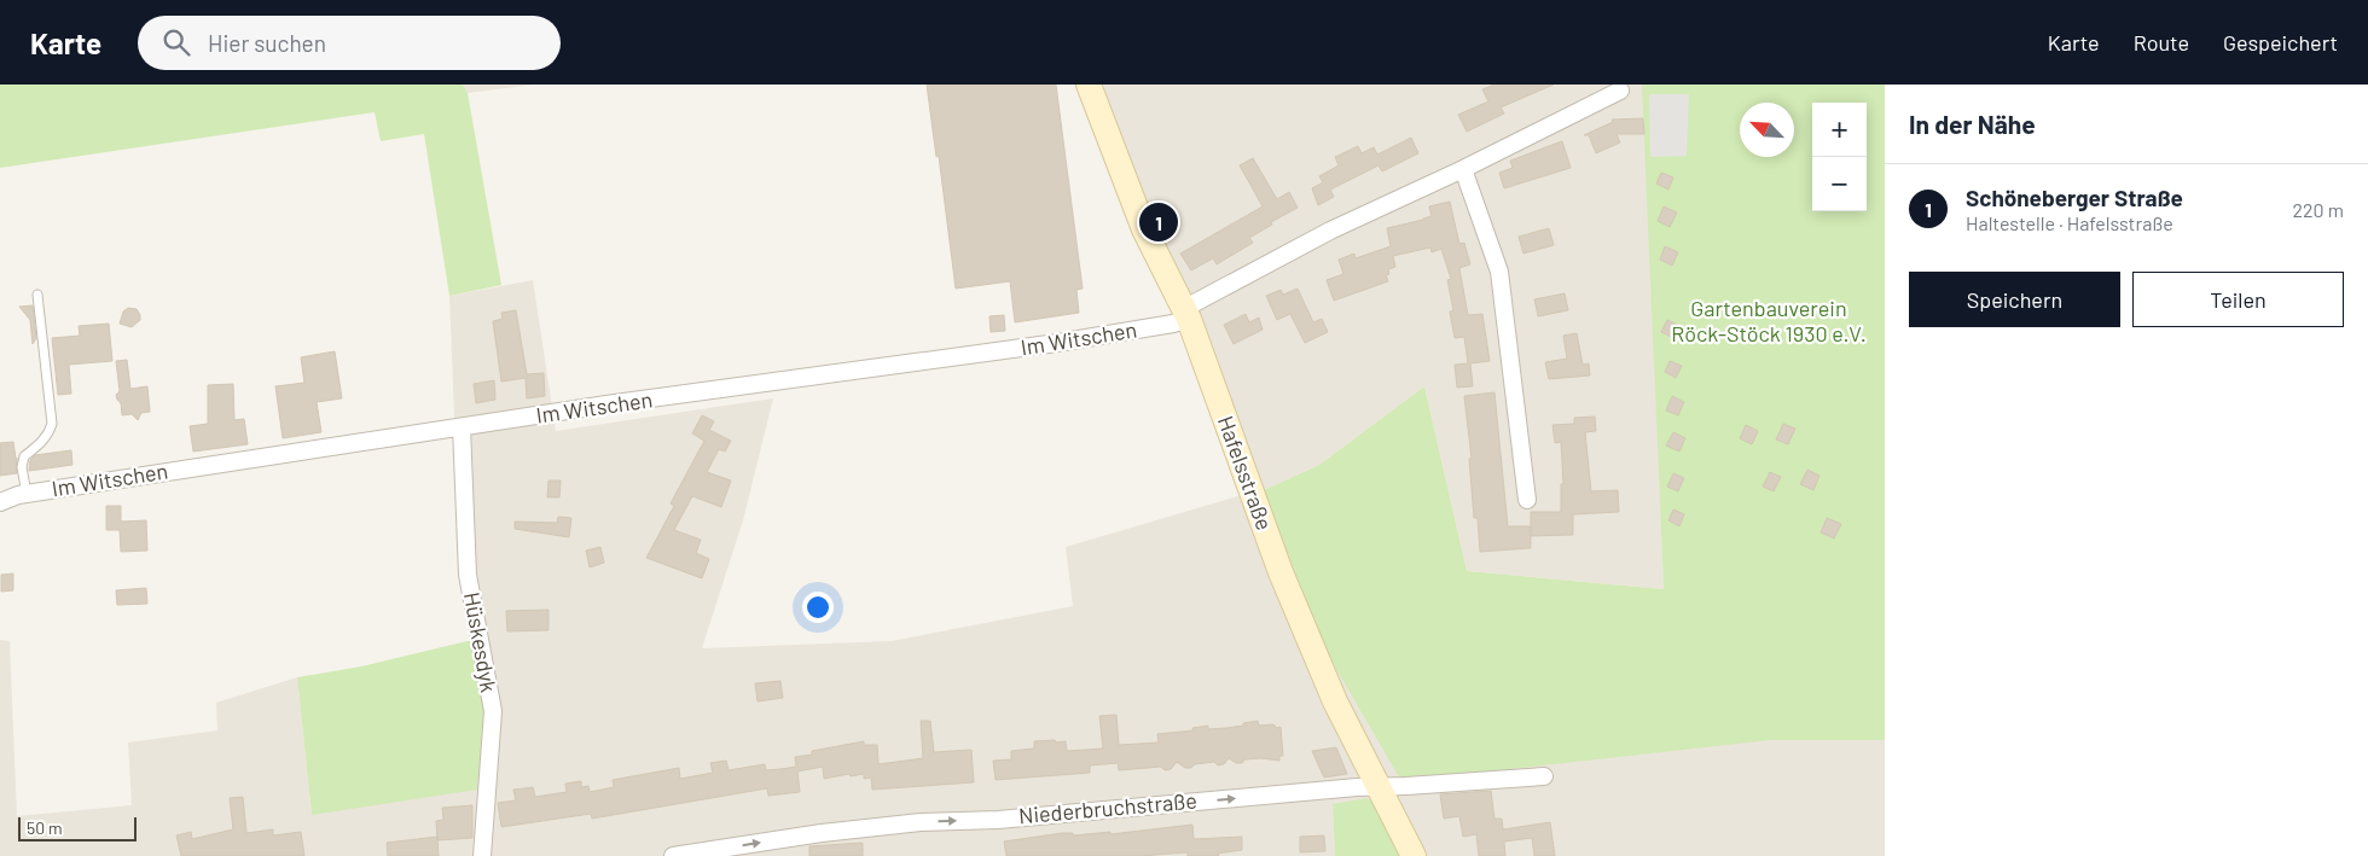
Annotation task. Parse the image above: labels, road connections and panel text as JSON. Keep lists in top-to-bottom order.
{
  "streets": {
    "main road": ["Hafelsstraße"],
    "street": ["Im Witschen", "Hüskesdyk", "Niederbruchstraße"]
  },
  "crossings": [
    ["Im Witschen", "Hafelsstraße"],
    ["Im Witschen", "Hüskesdyk"],
    ["Hafelsstraße", "Niederbruchstraße"]
  ],
  "one_way": ["Niederbruchstraße"],
  "parks": ["Gartenbauverein Röck-Stöck 1930 e.V."],
  "scale_bar": "50 m",
  "north": "top left",
  "page": {
    "header": "Karte",
    "search": "Hier suchen",
    "nav": ["Karte", "Route", "Gespeichert"],
    "heading": "In der Nähe",
    "map_buttons": ["+", "−"],
    "list": [
      {
        "mark": "1",
        "name": "Schöneberger Straße",
        "note": "Haltestelle · Hafelsstraße",
        "value": "220 m"
      }
    ],
    "pins": "1",
    "buttons": ["Speichern", "Teilen"],
    "scale": "50 m"
  }
}
